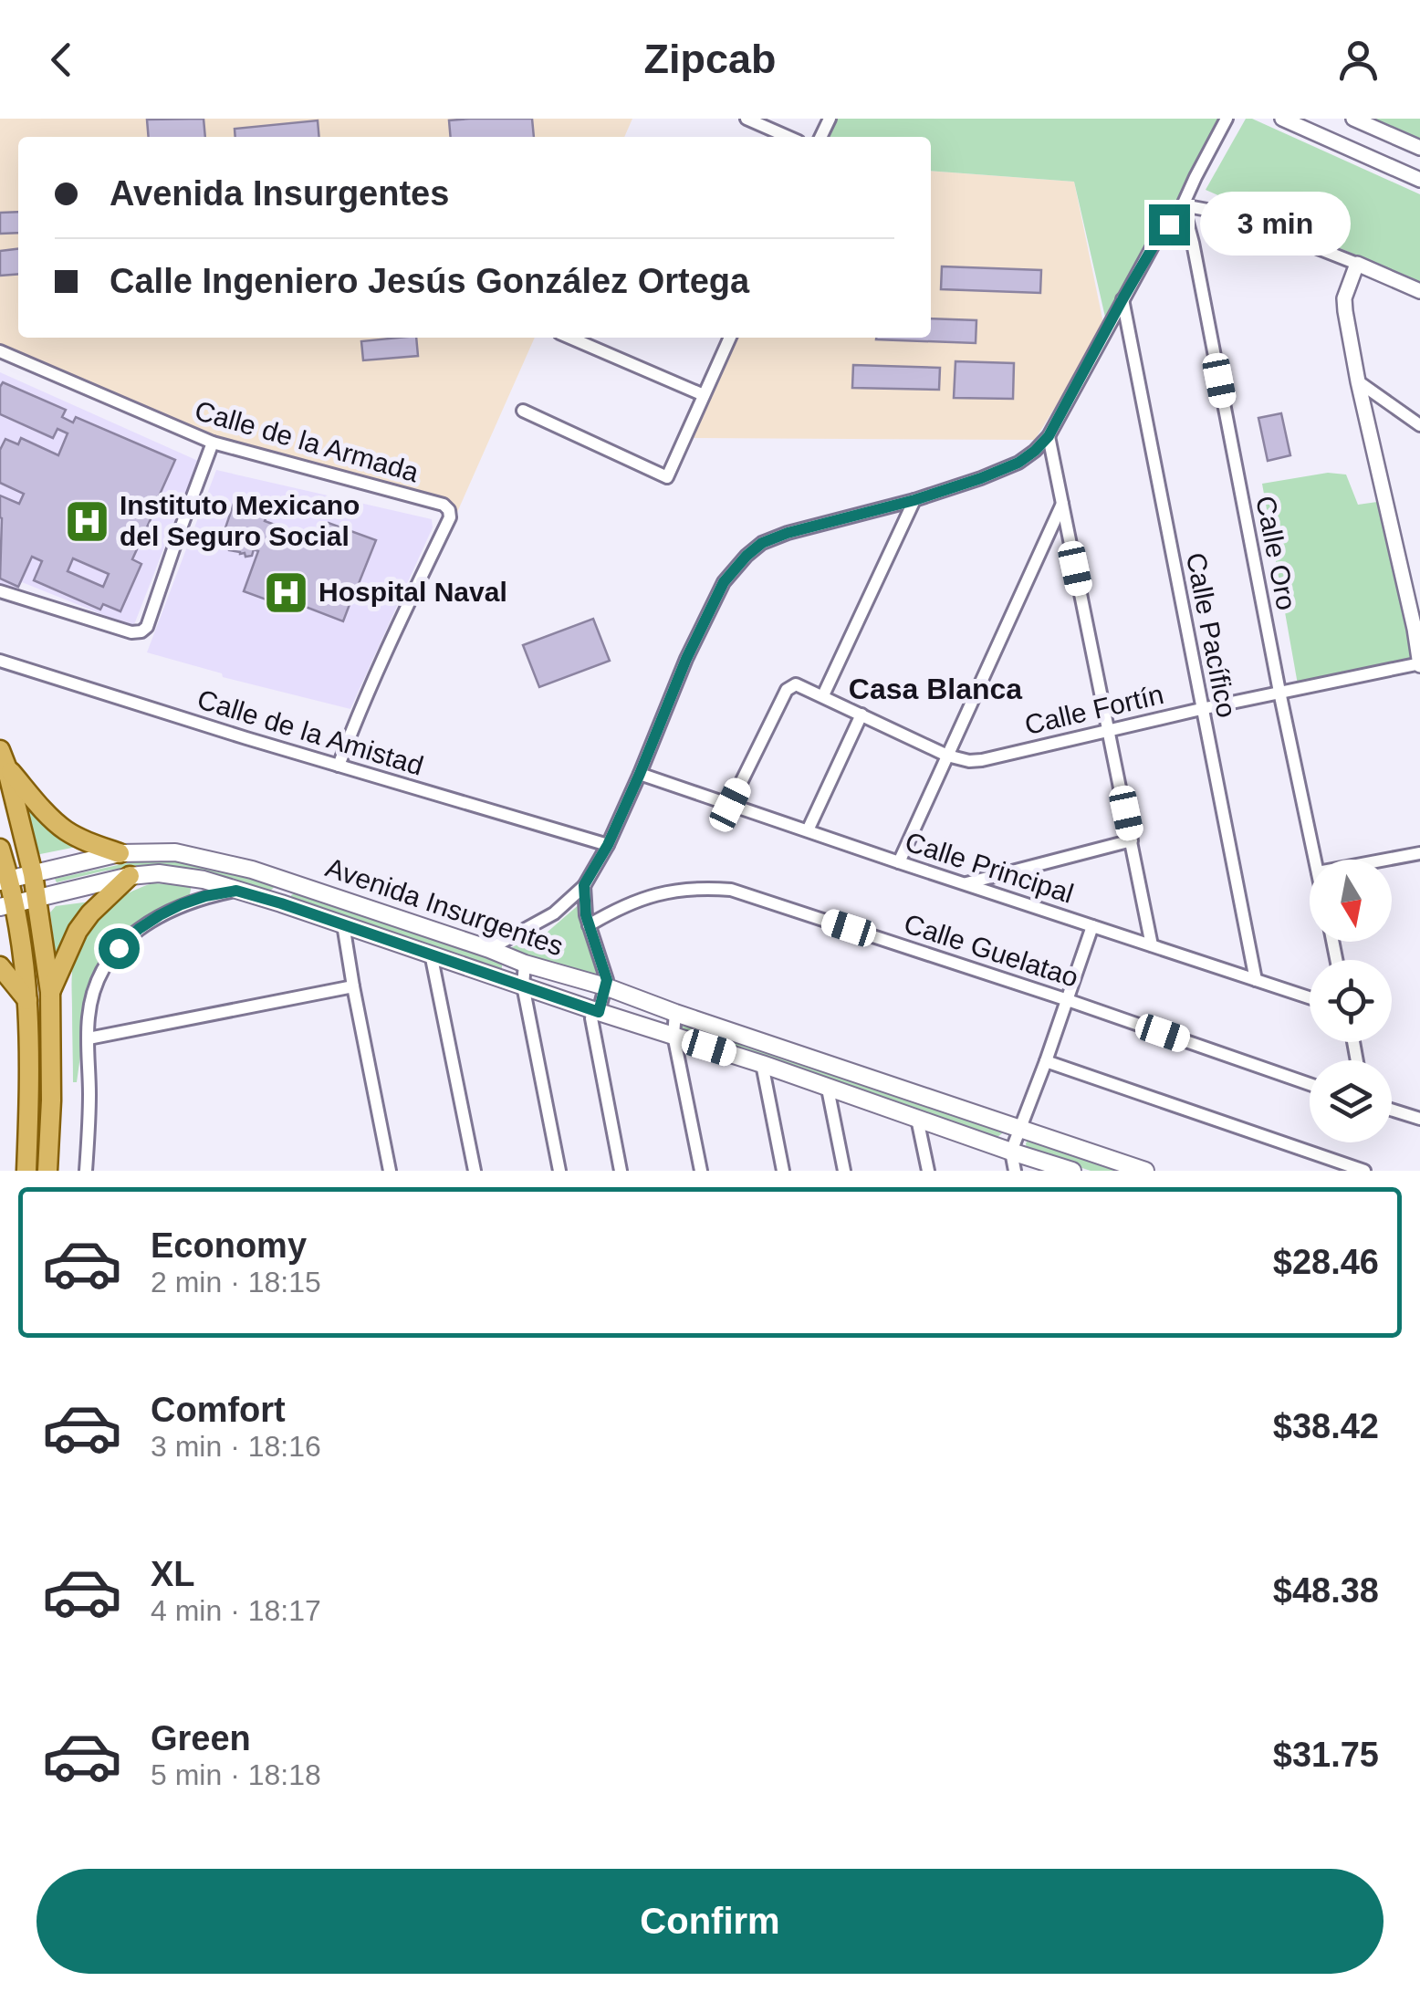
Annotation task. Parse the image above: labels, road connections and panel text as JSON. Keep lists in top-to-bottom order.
{
  "streets": {
    "main road": ["Avenida Insurgentes"],
    "street": [
      "Calle de la Armada",
      "Calle Oro",
      "Calle Pacífico",
      "Calle Fortín",
      "Calle de la Amistad",
      "Calle Principal",
      "Calle Guelatao"
    ]
  },
  "crossings": [
    ["Calle de la Armada", "Calle de la Amistad"],
    ["Calle Oro", "Calle Fortín"],
    ["Calle Pacífico", "Calle Fortín"],
    ["Calle Pacífico", "Calle Principal"],
    ["Calle Fortín", "Calle Principal"]
  ],
  "districts": ["Casa Blanca"],
  "places": {
    "hospital": ["Instituto Mexicano del Seguro Social", "Hospital Naval"]
  },
  "north": "bottom",
  "page": {
    "header": "Zipcab",
    "banner": ["Avenida Insurgentes", "Calle Ingeniero Jesús González Ortega"],
    "bubble": "3 min",
    "list": [
      {
        "name": "Economy",
        "note": "2 min · 18:15",
        "value": "$28.46"
      },
      {
        "name": "Comfort",
        "note": "3 min · 18:16",
        "value": "$38.42"
      },
      {
        "name": "XL",
        "note": "4 min · 18:17",
        "value": "$48.38"
      },
      {
        "name": "Green",
        "note": "5 min · 18:18",
        "value": "$31.75"
      }
    ],
    "buttons": "Confirm"
  }
}
